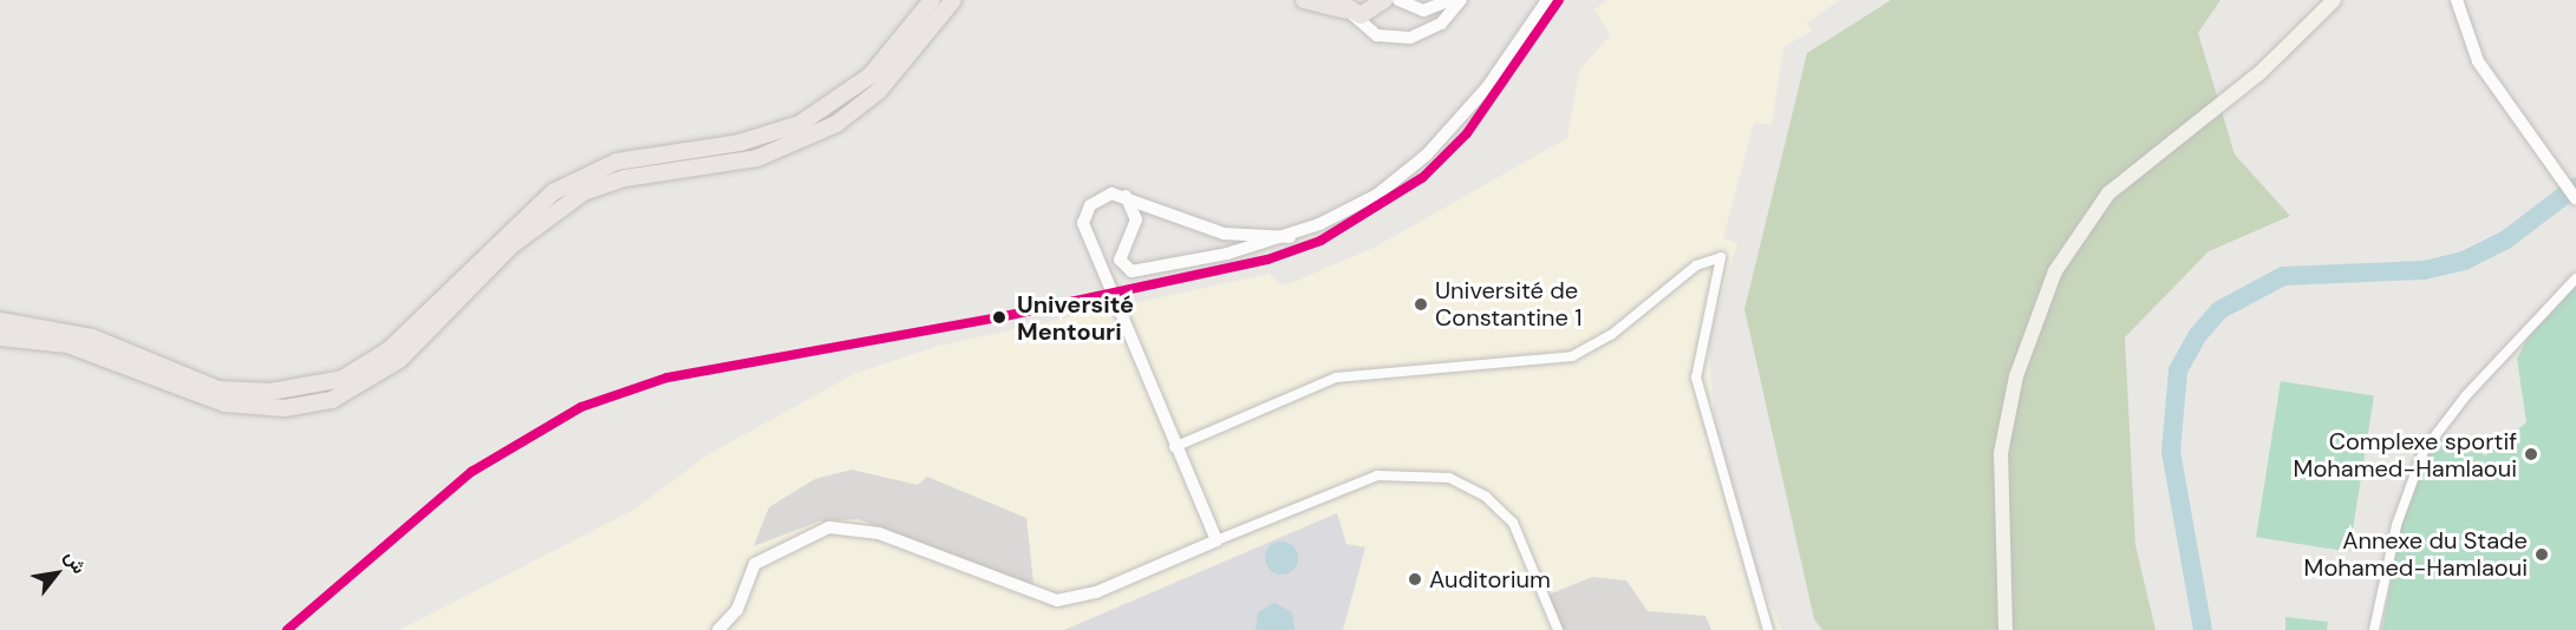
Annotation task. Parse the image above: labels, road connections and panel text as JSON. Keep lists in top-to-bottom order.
{
  "places": [
    "Université de Constantine 1",
    "Université Mentouri",
    "Complexe sportif Mohamed-Hamlaoui",
    "Annexe du Stade Mohamed-Hamlaoui",
    "Auditorium"
  ],
  "north": "top right"
}
